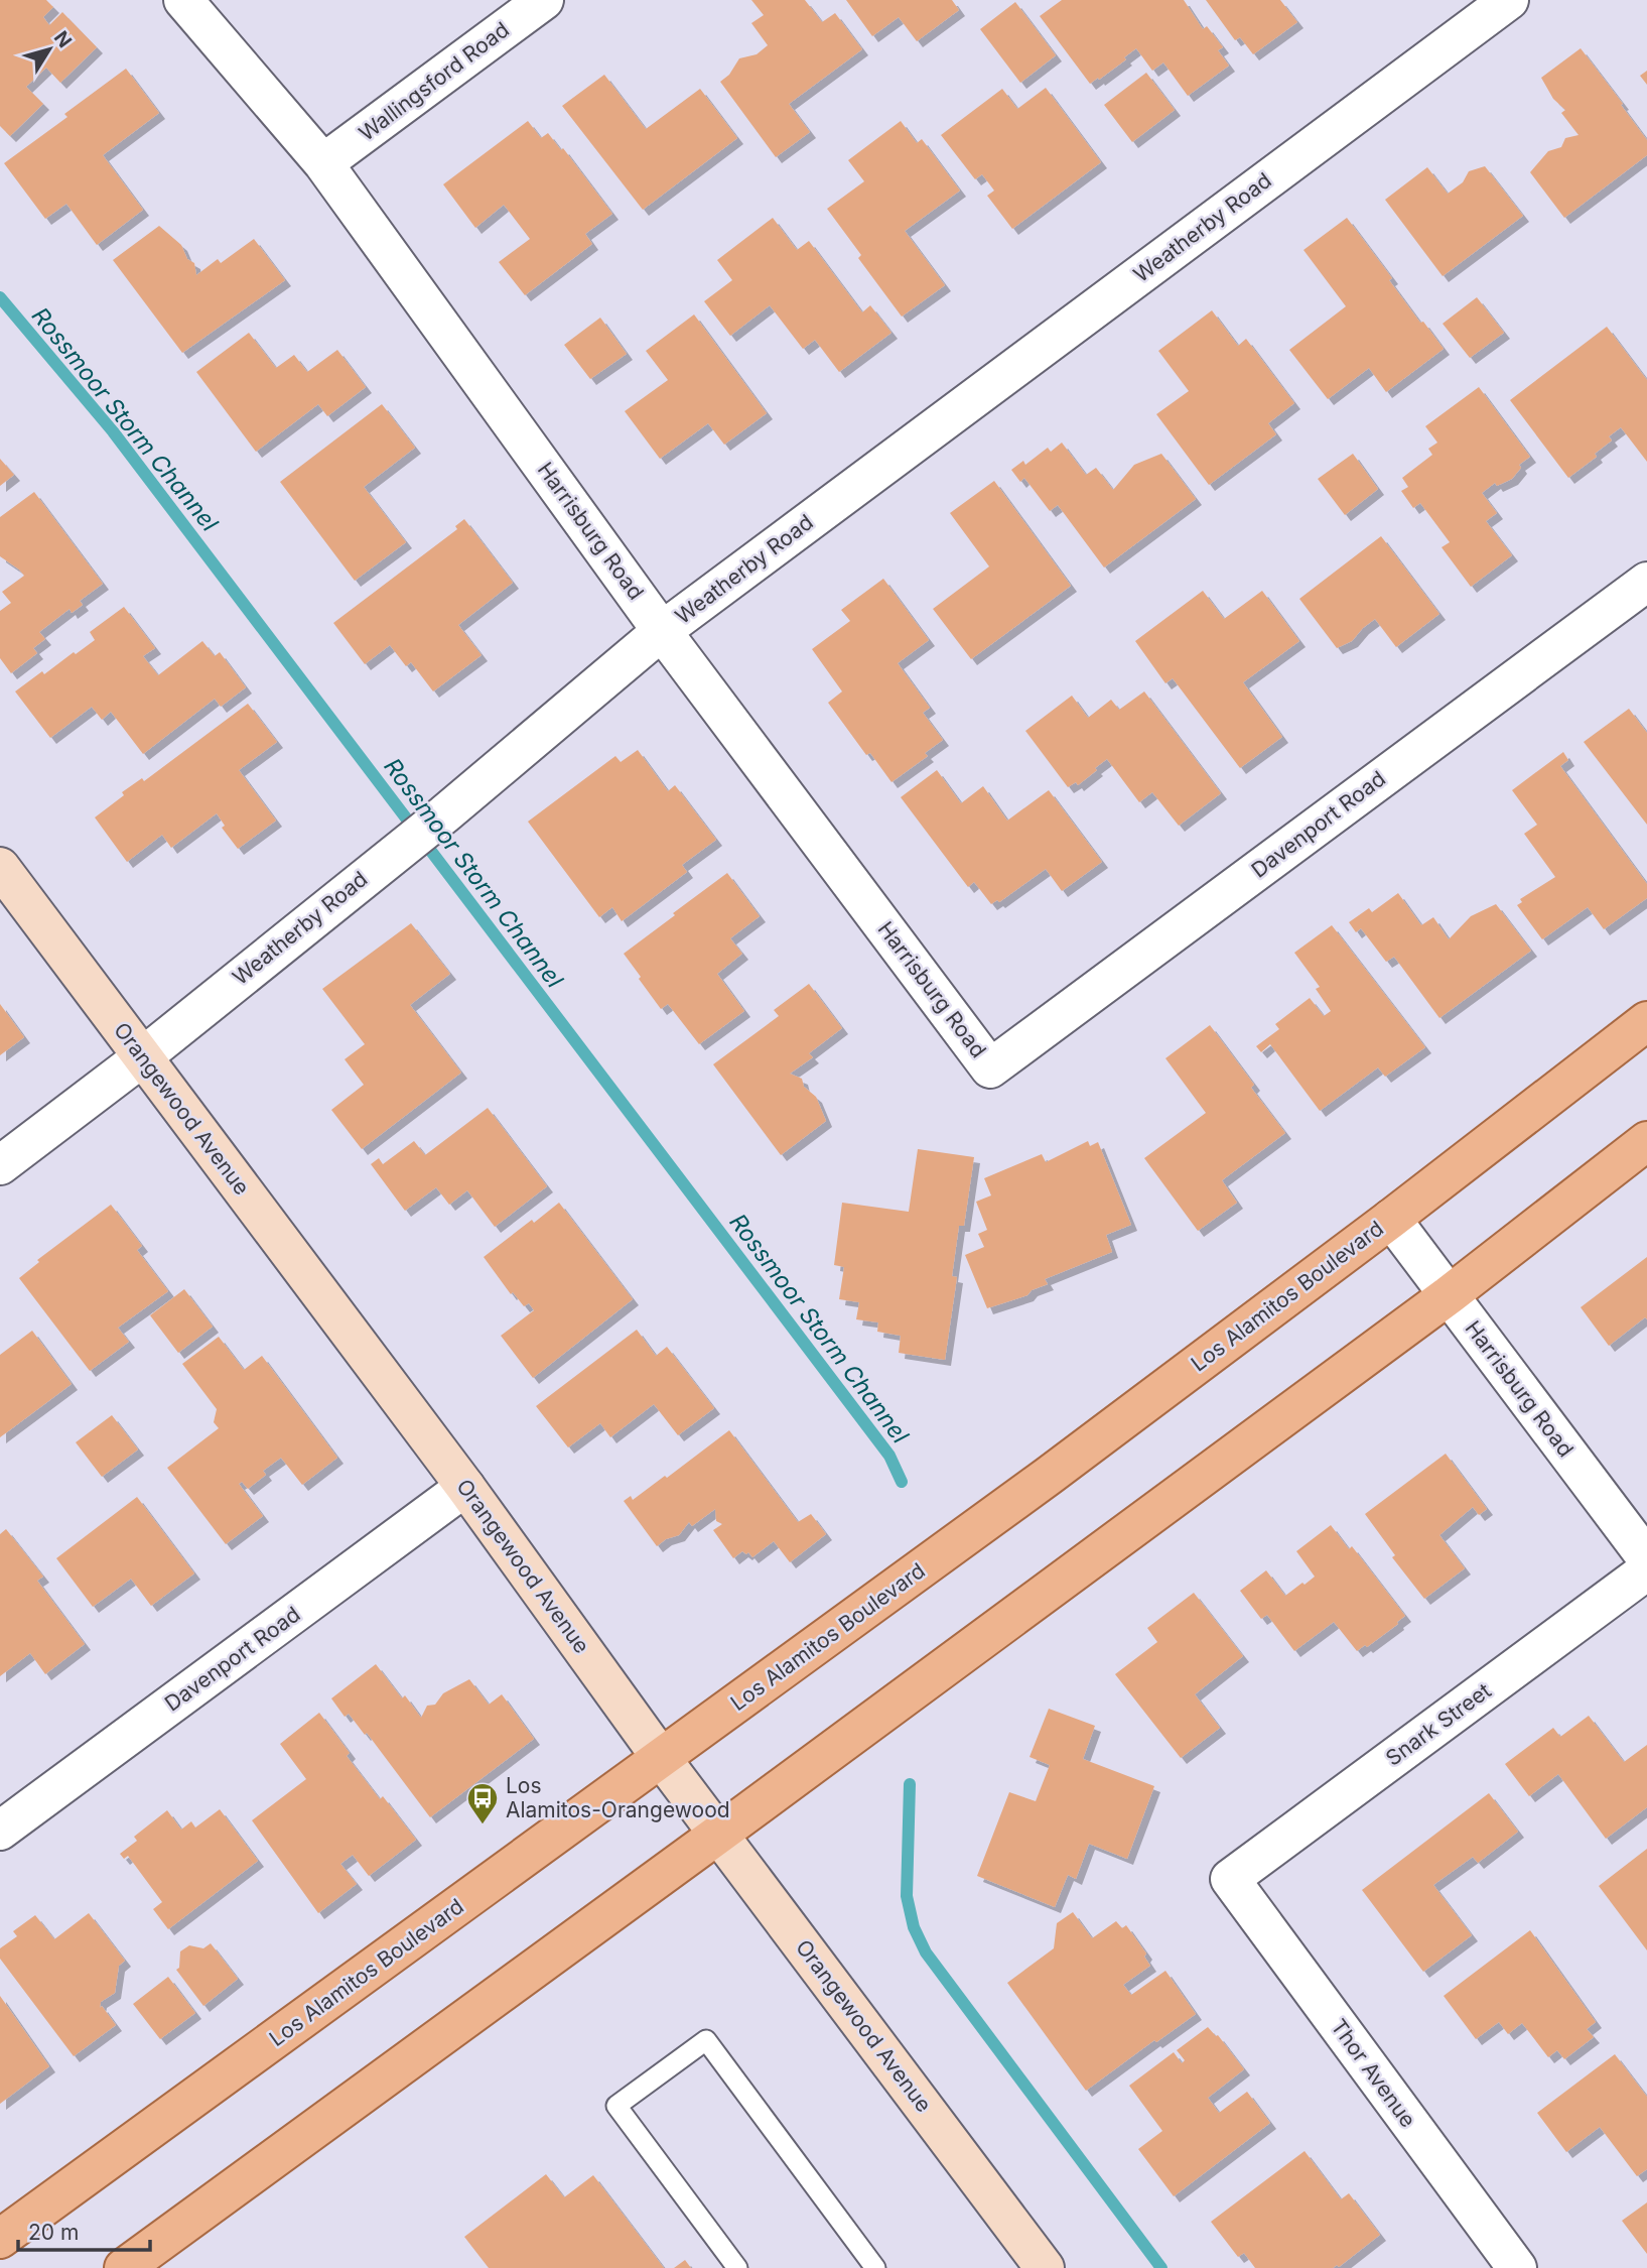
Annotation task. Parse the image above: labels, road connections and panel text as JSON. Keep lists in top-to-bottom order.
{
  "streets": {
    "main road": ["Los Alamitos Boulevard"],
    "street": [
      "Wallingsford Road",
      "Weatherby Road",
      "Harrisburg Road",
      "Davenport Road",
      "Orangewood Avenue",
      "Snark Street",
      "Thor Avenue"
    ]
  },
  "crossings": [
    ["Wallingsford Road", "Harrisburg Road"],
    ["Weatherby Road", "Harrisburg Road"],
    ["Weatherby Road", "Orangewood Avenue"],
    ["Harrisburg Road", "Davenport Road"],
    ["Harrisburg Road", "Los Alamitos Boulevard"],
    ["Davenport Road", "Orangewood Avenue"],
    ["Orangewood Avenue", "Los Alamitos Boulevard"],
    ["Snark Street", "Thor Avenue"]
  ],
  "water": ["Rossmoor Storm Channel"],
  "places": {
    "bus stop": ["Los Alamitos-Orangewood"]
  },
  "scale_bar": "20 m",
  "north": "top right"
}
